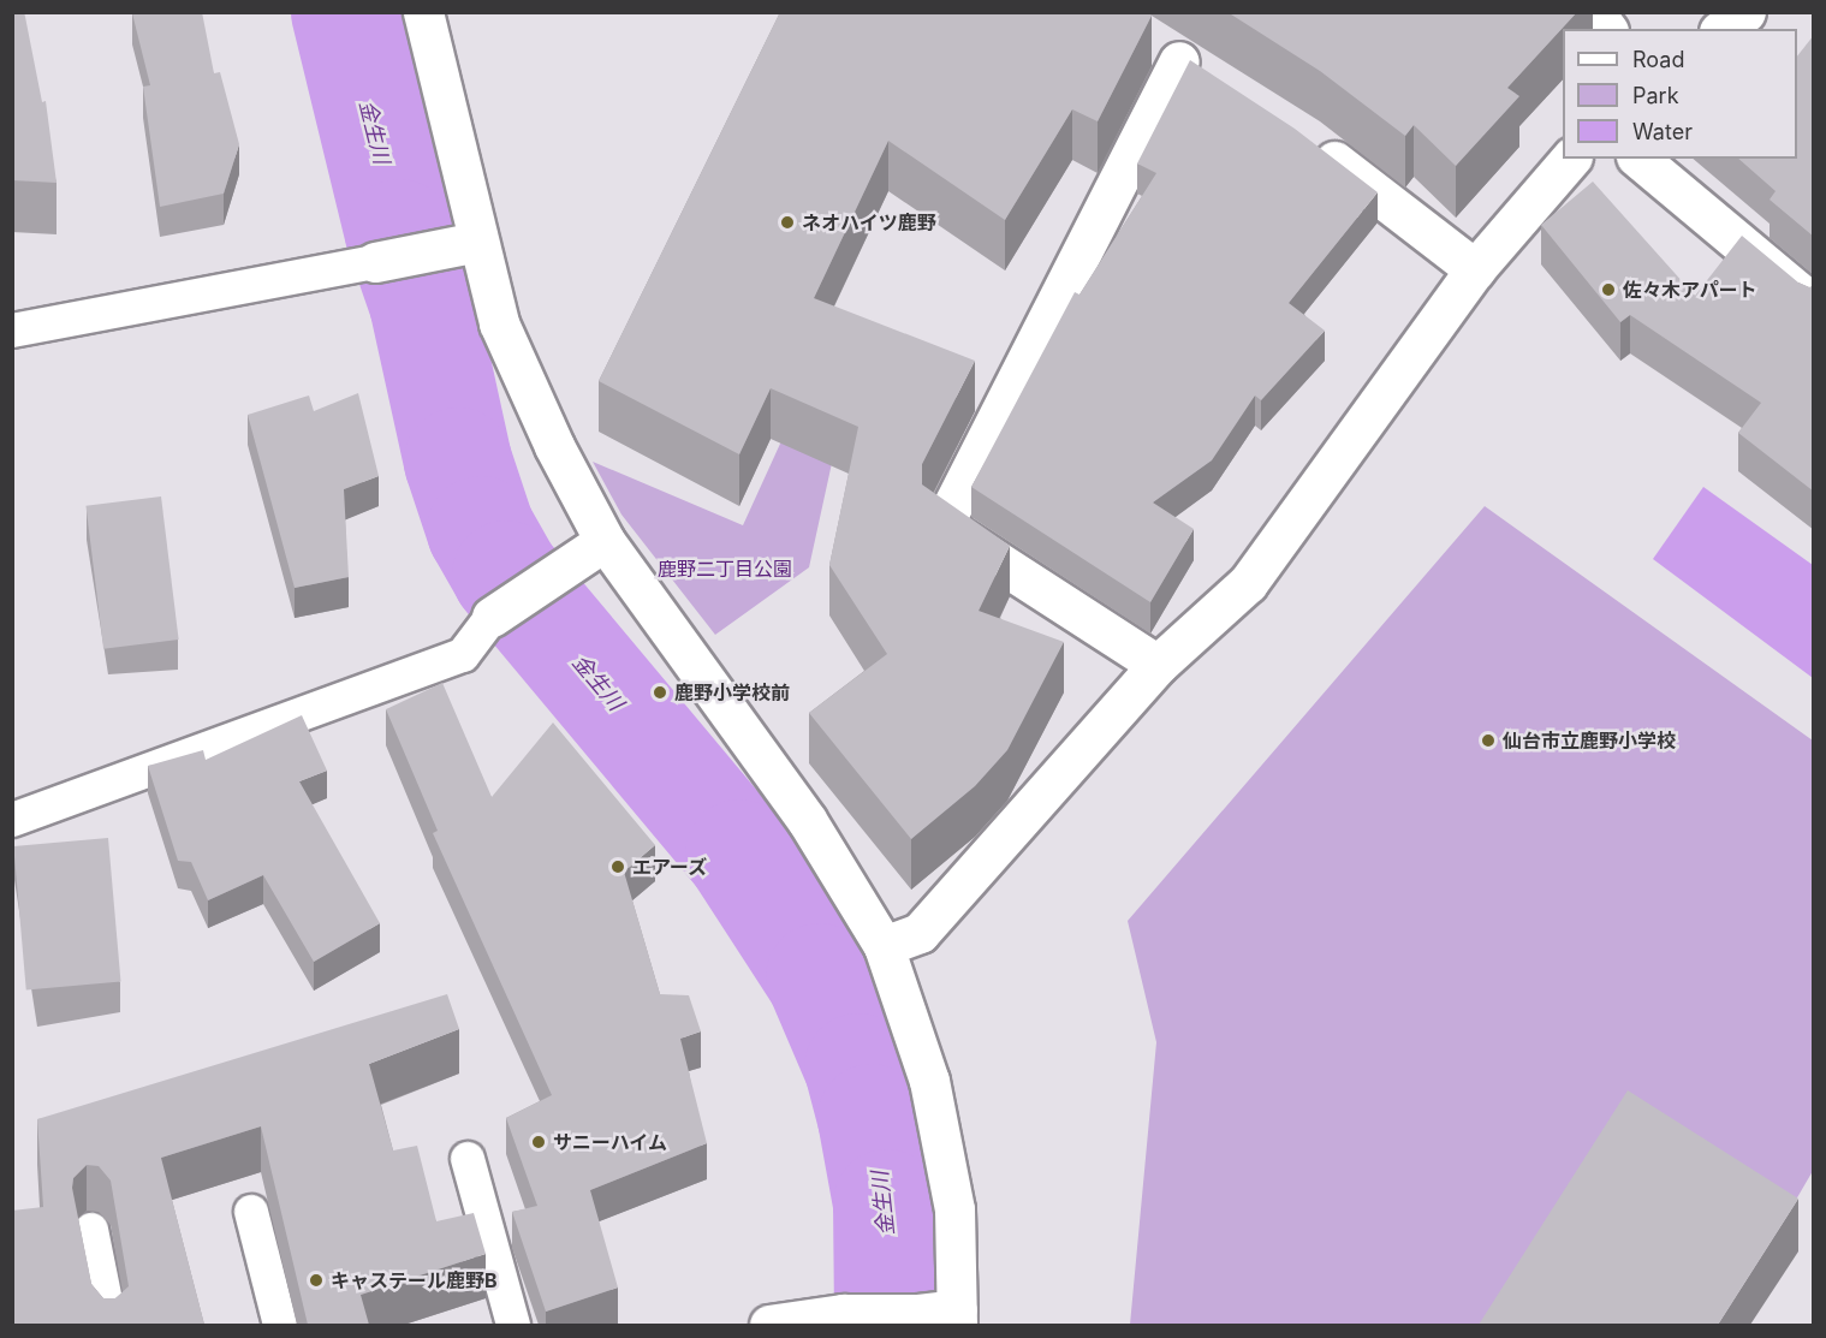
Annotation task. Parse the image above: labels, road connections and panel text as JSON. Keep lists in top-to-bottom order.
{
  "water": ["金生川"],
  "parks": ["鹿野二丁目公園"],
  "places": [
    "ネオハイツ鹿野",
    "佐々木アパート",
    "鹿野小学校前",
    "仙台市立鹿野小学校",
    "エアーズ",
    "サニーハイム",
    "キャステール鹿野B"
  ],
  "legend": ["Road", "Park", "Water"]
}
